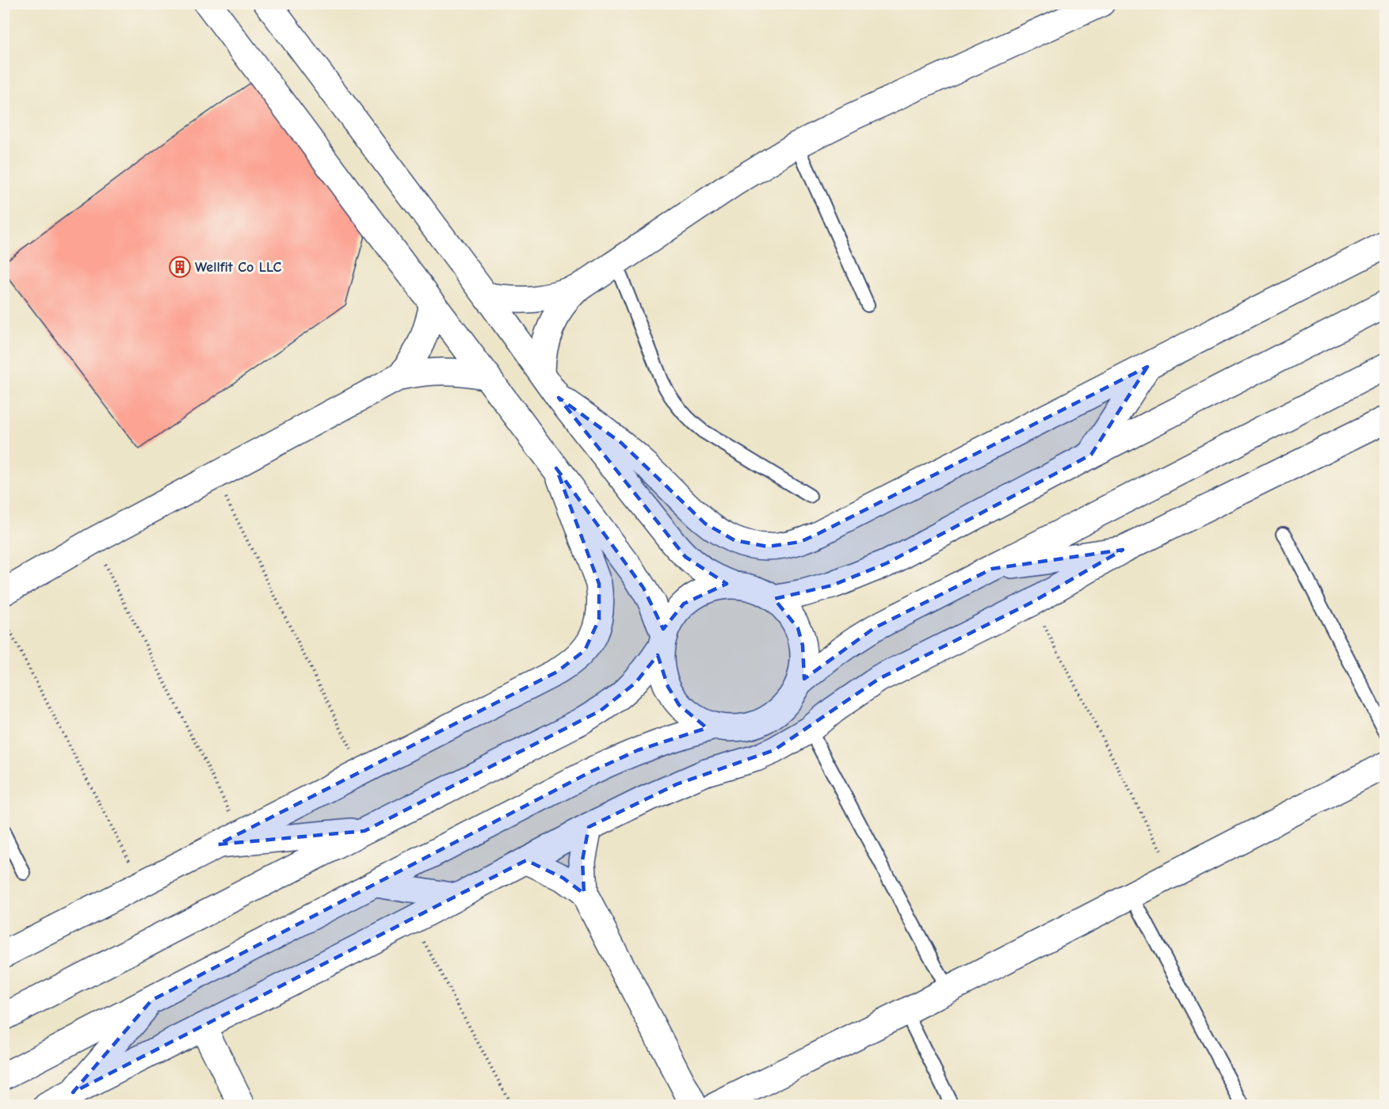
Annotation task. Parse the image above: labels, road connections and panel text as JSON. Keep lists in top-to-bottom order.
{
  "places": {
    "building": ["Wellfit Co LLC"]
  }
}
